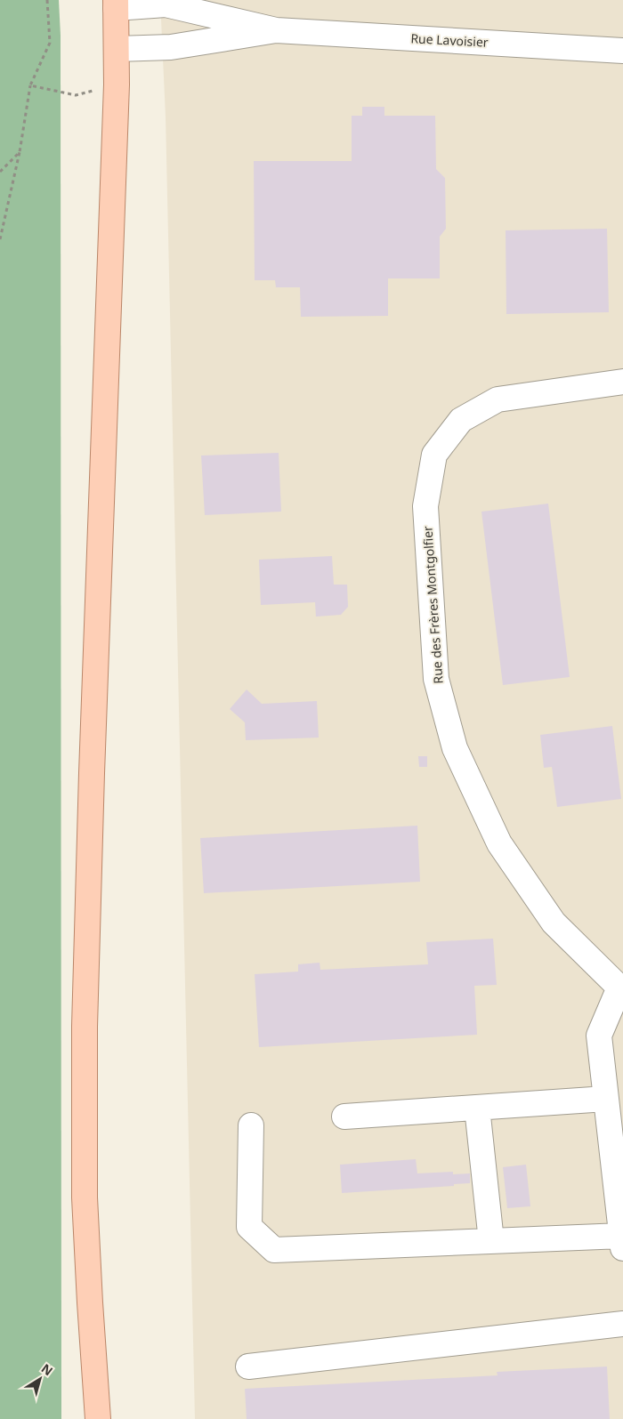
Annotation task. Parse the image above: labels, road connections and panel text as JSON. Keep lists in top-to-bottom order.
{
  "streets": {
    "street": ["Rue Lavoisier", "Rue des Frères Montgolfier"]
  },
  "north": "top right"
}
